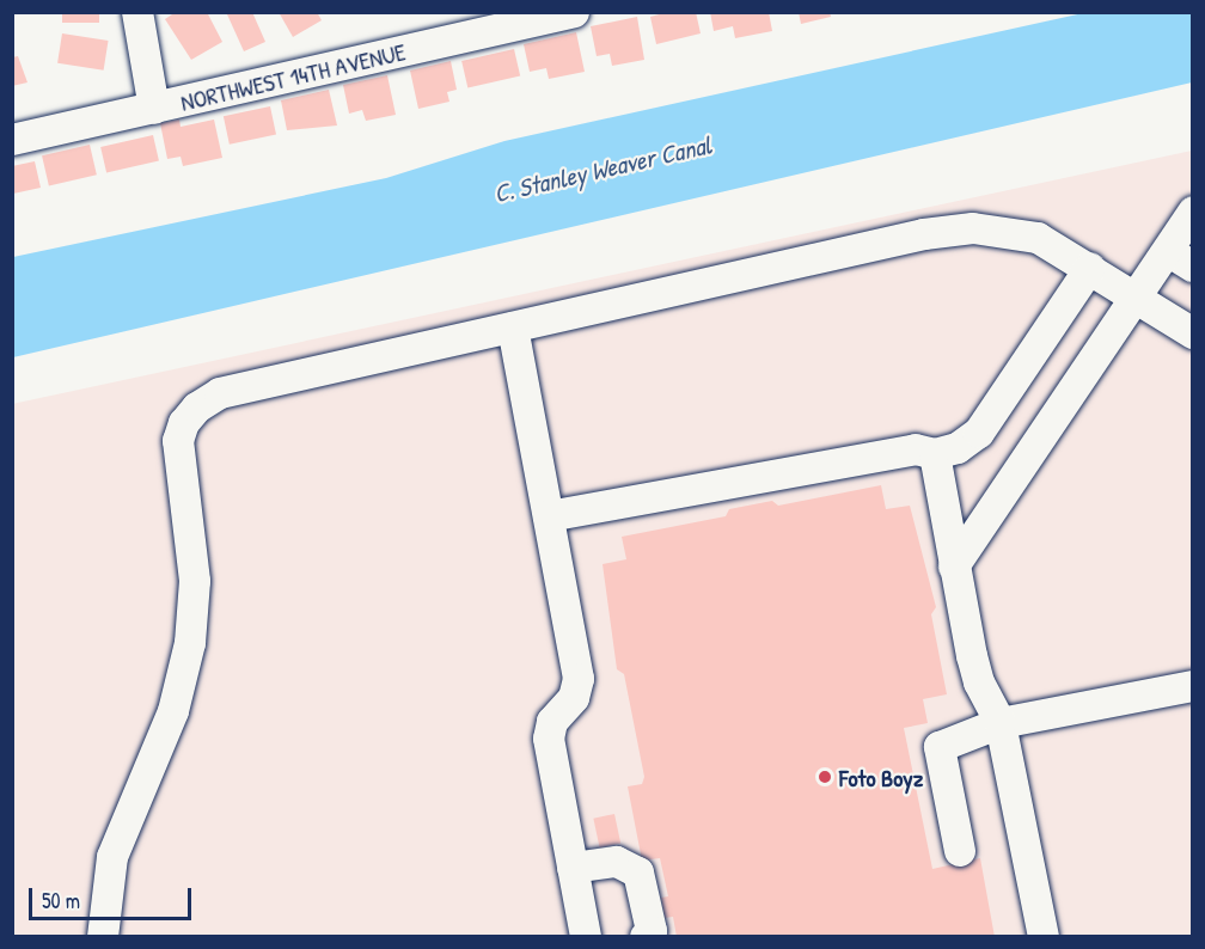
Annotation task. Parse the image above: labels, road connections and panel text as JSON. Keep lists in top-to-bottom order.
{
  "streets": {
    "street": ["NORTHWEST 14TH AVENUE"]
  },
  "water": ["C. Stanley Weaver Canal"],
  "places": ["Foto Boyz"],
  "scale_bar": "50 m"
}
